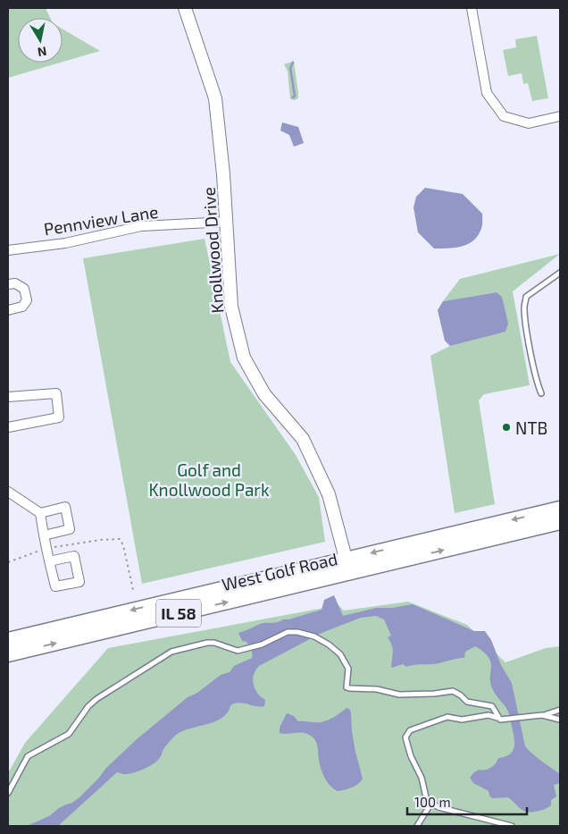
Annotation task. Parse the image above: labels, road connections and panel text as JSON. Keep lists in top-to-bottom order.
{
  "streets": {
    "main road": ["West Golf Road", "IL 58"],
    "street": ["Pennview Lane", "Knollwood Drive"]
  },
  "crossings": [
    ["Pennview Lane", "Knollwood Drive"],
    ["Knollwood Drive", "West Golf Road"]
  ],
  "parks": ["Golf and Knollwood Park"],
  "places": ["NTB"],
  "scale_bar": "100 m",
  "north": "bottom"
}
